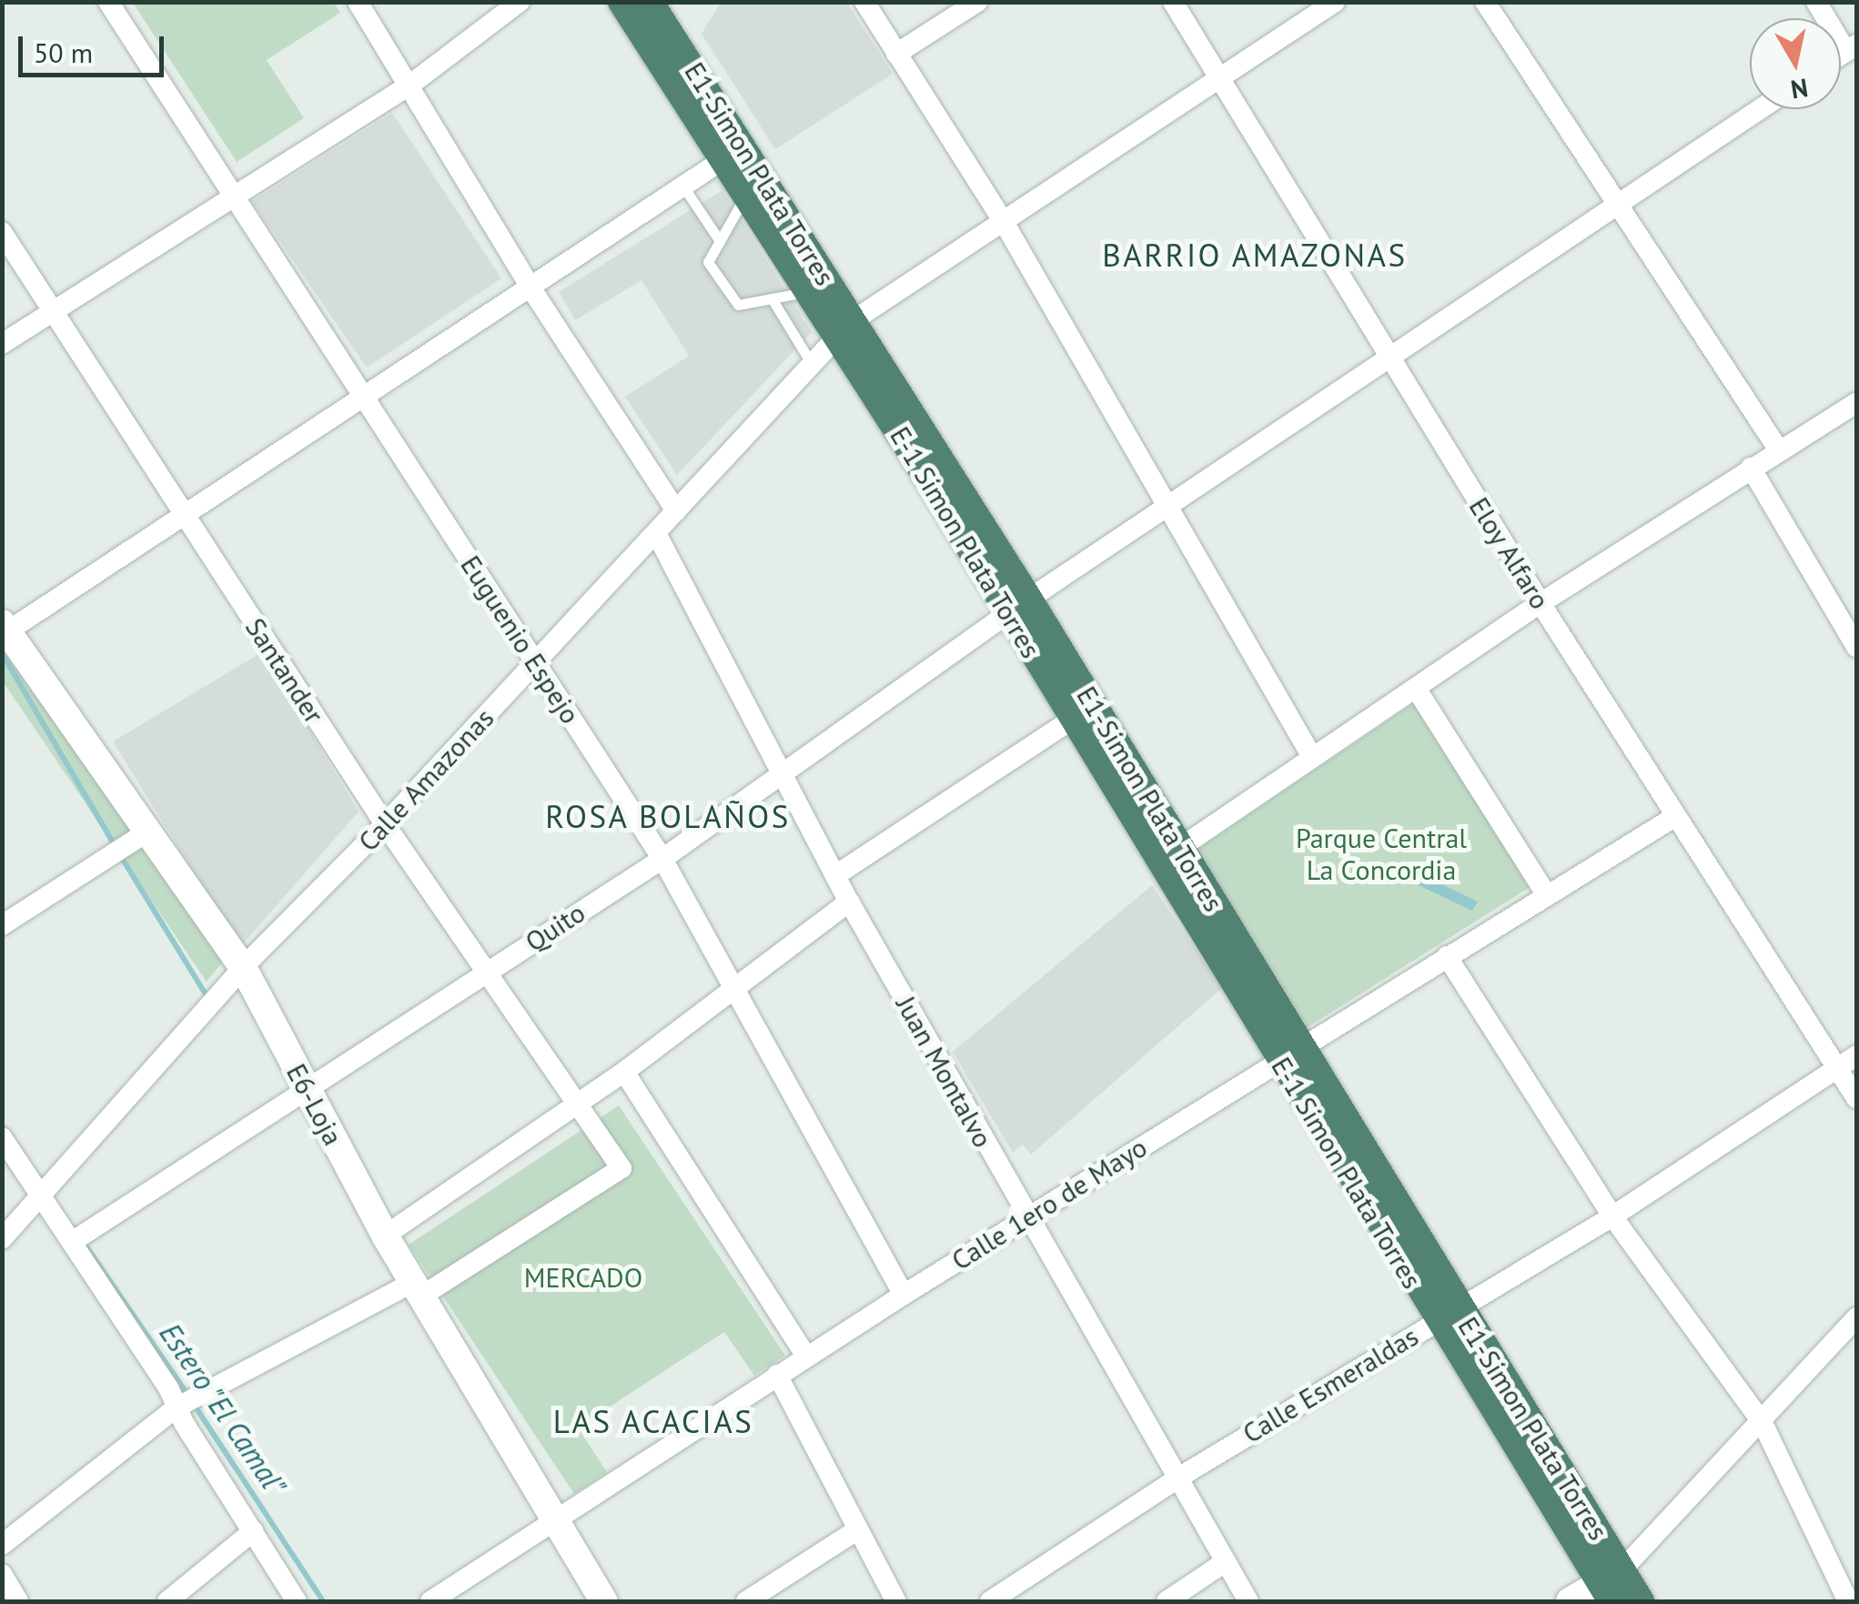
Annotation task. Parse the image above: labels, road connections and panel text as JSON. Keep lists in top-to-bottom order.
{
  "streets": {
    "highway": ["E1-Simon Plata Torres", "E-1 Simon Plata Torres"],
    "main road": ["E6-Loja"],
    "street": [
      "Eloy Alfaro",
      "Euguenio Espejo",
      "Santander",
      "Calle Amazonas",
      "Quito",
      "Juan Montalvo",
      "Calle 1ero de Mayo",
      "Calle Esmeraldas"
    ]
  },
  "crossings": [
    ["E1-Simon Plata Torres", "E-1 Simon Plata Torres"],
    ["E1-Simon Plata Torres", "Calle Amazonas"],
    ["E1-Simon Plata Torres", "Quito"],
    ["E1-Simon Plata Torres", "Calle 1ero de Mayo"],
    ["E1-Simon Plata Torres", "Calle Esmeraldas"],
    ["E-1 Simon Plata Torres", "Quito"],
    ["E-1 Simon Plata Torres", "Calle 1ero de Mayo"],
    ["Eloy Alfaro", "Calle Amazonas"],
    ["Eloy Alfaro", "Quito"],
    ["Eloy Alfaro", "Calle 1ero de Mayo"],
    ["Eloy Alfaro", "Calle Esmeraldas"],
    ["Euguenio Espejo", "Calle Amazonas"],
    ["Euguenio Espejo", "Quito"],
    ["Euguenio Espejo", "Calle 1ero de Mayo"],
    ["Santander", "Calle Amazonas"],
    ["Santander", "Quito"],
    ["Santander", "E6-Loja"],
    ["Calle Amazonas", "Juan Montalvo"],
    ["Calle Amazonas", "E6-Loja"],
    ["Quito", "Juan Montalvo"],
    ["Quito", "E6-Loja"],
    ["Juan Montalvo", "Calle 1ero de Mayo"],
    ["Juan Montalvo", "Calle Esmeraldas"],
    ["E6-Loja", "Calle 1ero de Mayo"]
  ],
  "districts": ["BARRIO AMAZONAS", "ROSA BOLAÑOS", "LAS ACACIAS"],
  "water": ["Estero \"El Camal\""],
  "parks": ["Parque Central La Concordia", "MERCADO"],
  "scale_bar": "50 m",
  "north": "bottom"
}
